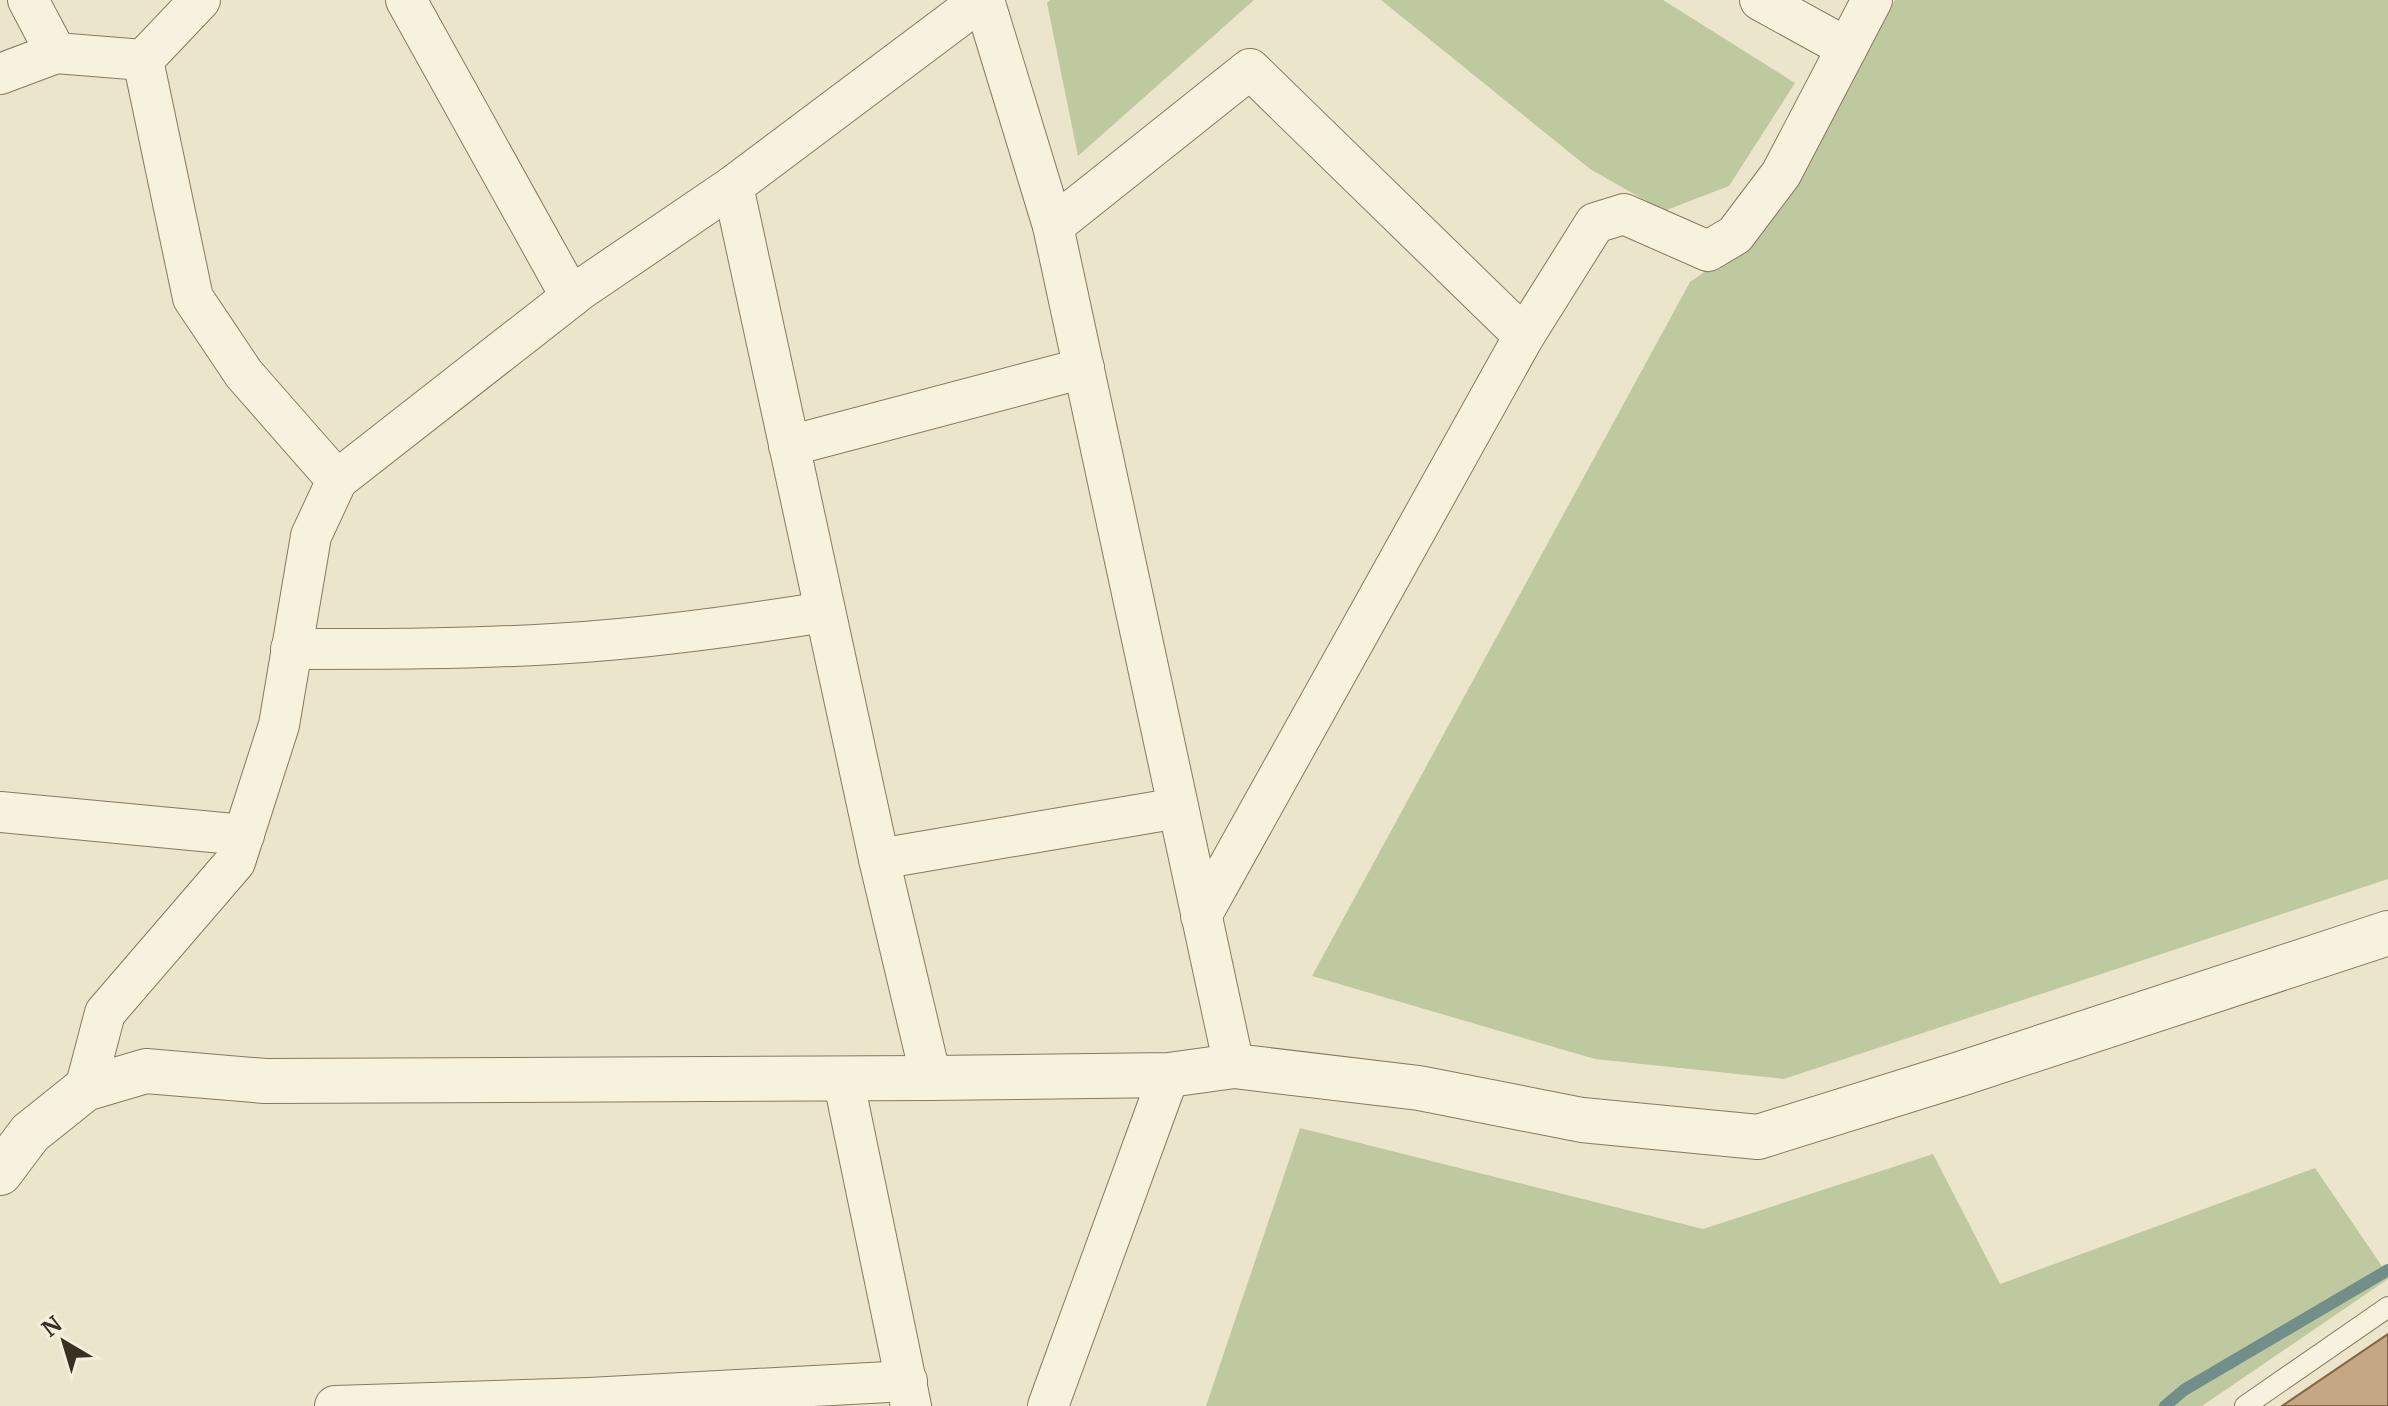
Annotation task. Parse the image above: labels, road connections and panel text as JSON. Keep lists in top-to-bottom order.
{
  "north": "top left"
}
